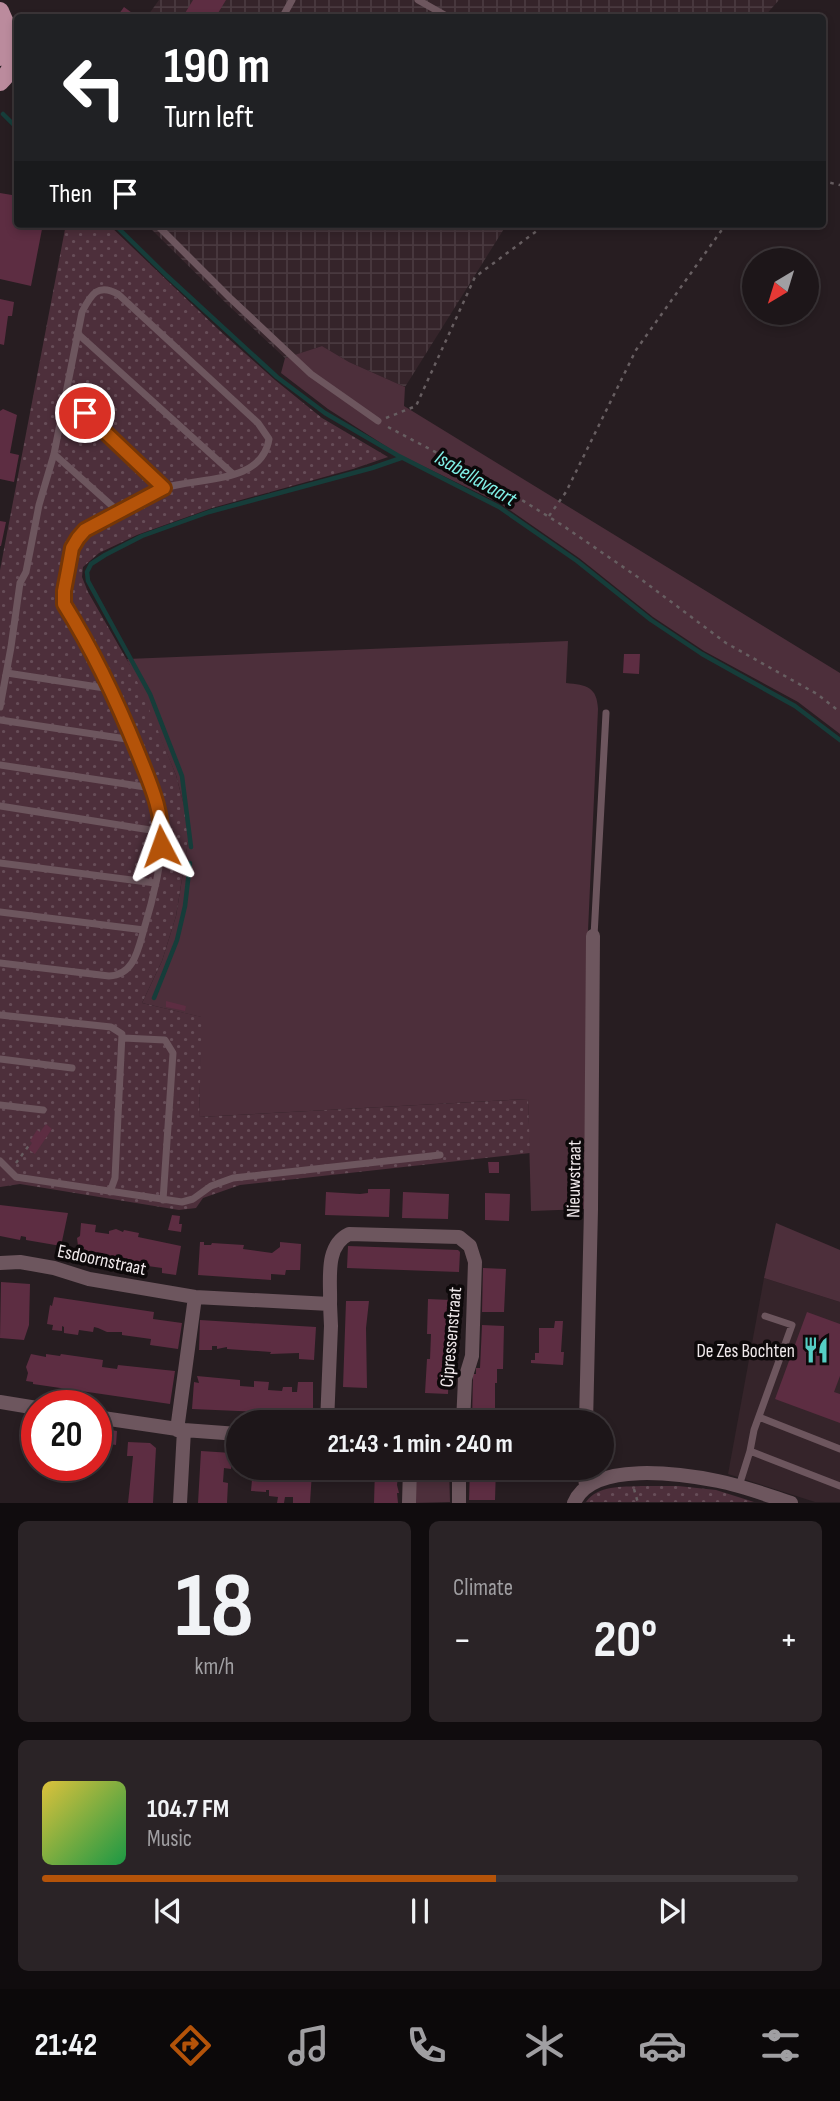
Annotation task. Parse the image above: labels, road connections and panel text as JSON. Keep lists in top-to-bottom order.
{
  "streets": {
    "street": ["Nieuwstraat", "Esdoornstraat", "Cipressenstraat"]
  },
  "crossings": [
    ["Esdoornstraat", "Cipressenstraat"]
  ],
  "water": ["Isabellavaart"],
  "places": {
    "restaurant": ["De Zes Bochten"]
  },
  "north": "bottom left",
  "page": {
    "turn": ["190 m", "Turn left"],
    "then": "Then",
    "limit": "20",
    "trip": "21:43 · 1 min · 240 m",
    "tile": [
      ["18", "km/h"],
      "Climate"
    ],
    "heat": ["−", "20°", "+"],
    "song": ["104.7 FM", "Music"],
    "tabs": "21:42"
  }
}
